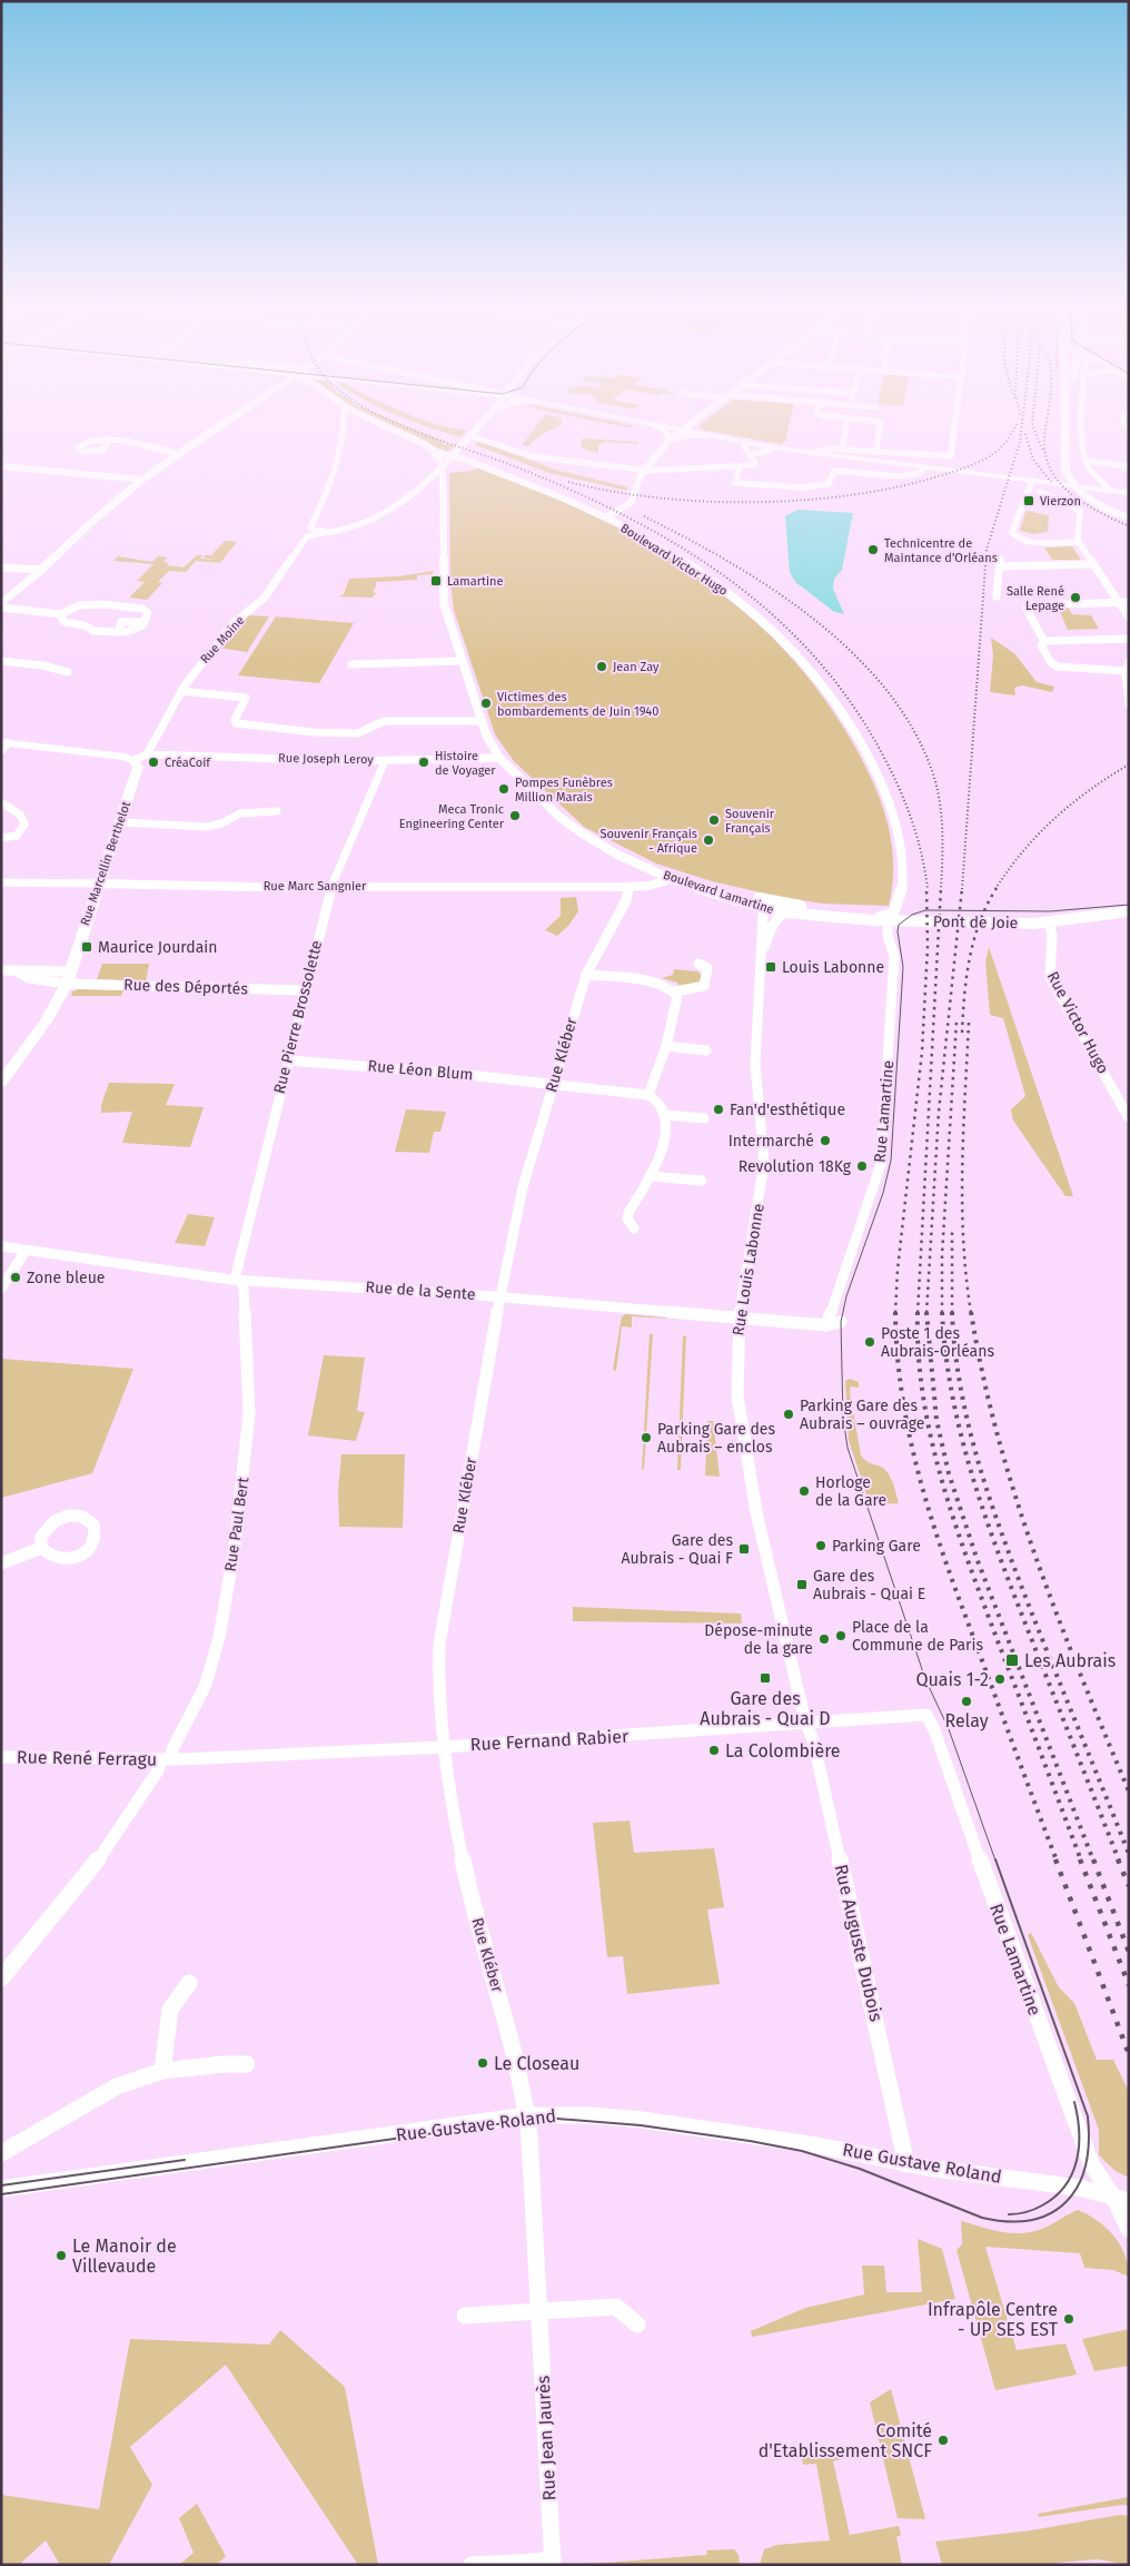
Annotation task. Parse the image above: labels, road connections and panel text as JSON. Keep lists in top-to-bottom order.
{
  "streets": {
    "main road": ["Rue Marcellin Berthelot"],
    "street": [
      "Boulevard Victor Hugo",
      "Rue Moine",
      "Rue Joseph Leroy",
      "Rue Marc Sangnier",
      "Boulevard Lamartine",
      "Pont de Joie",
      "Rue des Déportés",
      "Rue Pierre Brossolette",
      "Rue Victor Hugo",
      "Rue Kléber",
      "Rue Léon Blum",
      "Rue Lamartine",
      "Rue Louis Labonne",
      "Rue de la Sente",
      "Rue Paul Bert",
      "Rue Fernand Rabier",
      "Rue René Ferragu",
      "Rue Auguste Dubois",
      "Rue Gustave Roland",
      "Rue Jean Jaurès"
    ]
  },
  "crossings": [
    ["Boulevard Victor Hugo", "Boulevard Lamartine"],
    ["Boulevard Victor Hugo", "Rue Lamartine"],
    ["Rue Moine", "Rue Joseph Leroy"],
    ["Rue Joseph Leroy", "Boulevard Lamartine"],
    ["Rue Joseph Leroy", "Rue Pierre Brossolette"],
    ["Rue Marcellin Berthelot", "Rue Marc Sangnier"],
    ["Rue Marcellin Berthelot", "Rue des Déportés"],
    ["Rue Marc Sangnier", "Boulevard Lamartine"],
    ["Rue Marc Sangnier", "Rue Pierre Brossolette"],
    ["Rue Marc Sangnier", "Rue Kléber"],
    ["Boulevard Lamartine", "Pont de Joie"],
    ["Boulevard Lamartine", "Rue Lamartine"],
    ["Boulevard Lamartine", "Rue Louis Labonne"],
    ["Pont de Joie", "Rue Victor Hugo"],
    ["Rue des Déportés", "Rue Pierre Brossolette"],
    ["Rue Pierre Brossolette", "Rue Léon Blum"],
    ["Rue Pierre Brossolette", "Rue de la Sente"],
    ["Rue Pierre Brossolette", "Rue Paul Bert"],
    ["Rue Kléber", "Rue Léon Blum"],
    ["Rue Kléber", "Rue de la Sente"],
    ["Rue Kléber", "Rue Fernand Rabier"],
    ["Rue Kléber", "Rue Gustave Roland"],
    ["Rue Kléber", "Rue Jean Jaurès"],
    ["Rue Lamartine", "Rue de la Sente"],
    ["Rue Lamartine", "Rue Fernand Rabier"],
    ["Rue Lamartine", "Rue Gustave Roland"],
    ["Rue Louis Labonne", "Rue de la Sente"],
    ["Rue Louis Labonne", "Rue Fernand Rabier"],
    ["Rue Louis Labonne", "Rue Auguste Dubois"],
    ["Rue de la Sente", "Rue Paul Bert"],
    ["Rue Paul Bert", "Rue Fernand Rabier"],
    ["Rue Paul Bert", "Rue René Ferragu"],
    ["Rue Fernand Rabier", "Rue René Ferragu"],
    ["Rue Fernand Rabier", "Rue Auguste Dubois"],
    ["Rue Auguste Dubois", "Rue Gustave Roland"],
    ["Rue Gustave Roland", "Rue Jean Jaurès"]
  ],
  "places": {
    "transit": [
      "Vierzon",
      "Lamartine",
      "Maurice Jourdain",
      "Louis Labonne",
      "Gare des Aubrais - Quai F",
      "Gare des Aubrais - Quai E",
      "Les Aubrais",
      "Gare des Aubrais - Quai D"
    ],
    "other": [
      "Technicentre de Maintance d'Orléans",
      "Salle René Lepage",
      "Jean Zay",
      "Victimes des bombardements de Juin 1940",
      "CréaCoif",
      "Histoire de Voyager",
      "Pompes Funèbres Million Marais",
      "Meca Tronic Engineering Center",
      "Souvenir Français",
      "Souvenir Français - Afrique",
      "Fan'd'esthétique",
      "Intermarché",
      "Revolution 18Kg",
      "Zone bleue",
      "Poste 1 des Aubrais-Orléans",
      "Parking Gare des Aubrais – ouvrage",
      "Parking Gare des Aubrais – enclos",
      "Horloge de la Gare",
      "Parking Gare",
      "Place de la Commune de Paris",
      "Dépose-minute de la gare",
      "Quais 1-2",
      "Relay",
      "La Colombière",
      "Le Closeau",
      "Le Manoir de Villevaude",
      "Infrapôle Centre - UP SES EST",
      "Comité d'Etablissement SNCF"
    ]
  }
}
